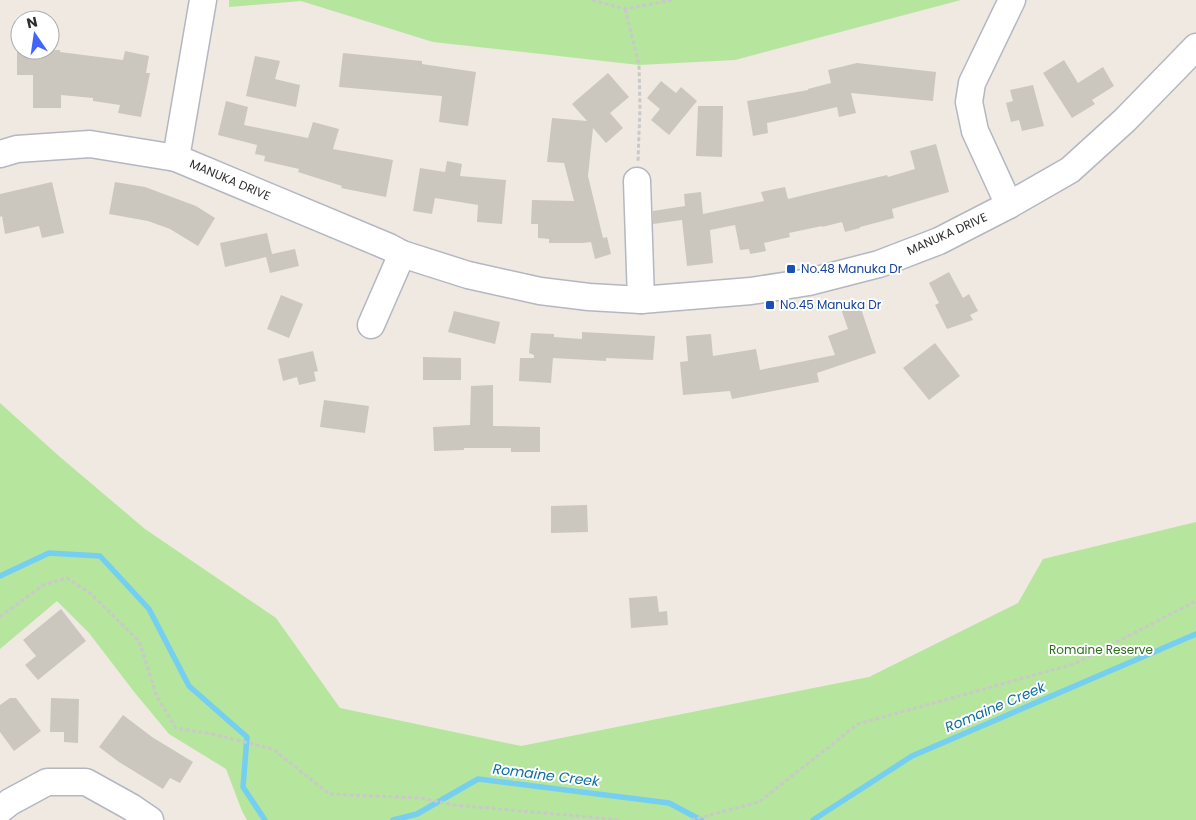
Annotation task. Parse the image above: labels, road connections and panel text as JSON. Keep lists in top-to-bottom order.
{
  "streets": {
    "street": ["MANUKA DRIVE"]
  },
  "water": ["Romaine Creek"],
  "parks": ["Romaine Reserve"],
  "places": {
    "transit": ["No.48 Manuka Dr", "No.45 Manuka Dr"]
  },
  "north": "top"
}
